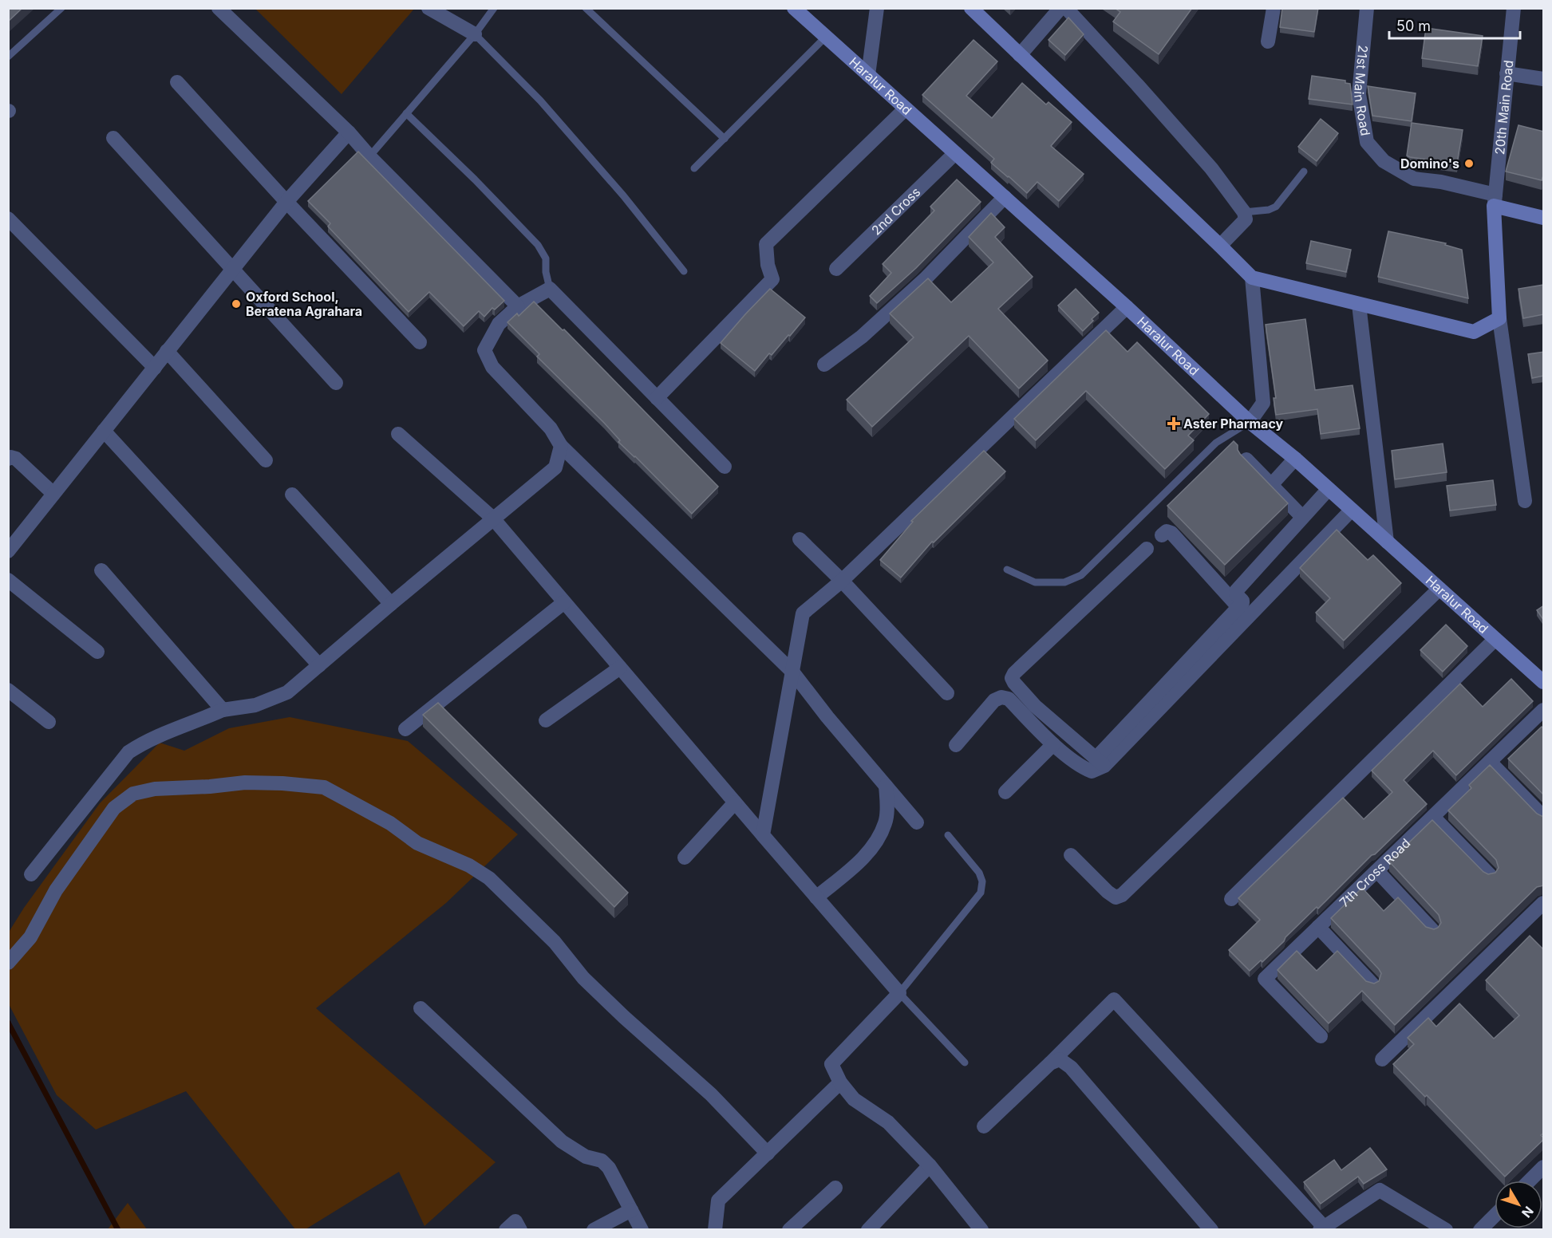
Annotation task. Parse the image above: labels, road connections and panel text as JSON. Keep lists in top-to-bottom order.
{
  "streets": {
    "street": [
      "Haralur Road",
      "21st Main Road",
      "20th Main Road",
      "2nd Cross",
      "7th Cross Road"
    ]
  },
  "crossings": [
    ["Haralur Road", "2nd Cross"],
    ["21st Main Road", "20th Main Road"]
  ],
  "places": {
    "other": ["Domino's", "Oxford School, Beratena Agrahara"],
    "health": ["Aster Pharmacy"]
  },
  "scale_bar": "50 m",
  "north": "bottom right"
}
